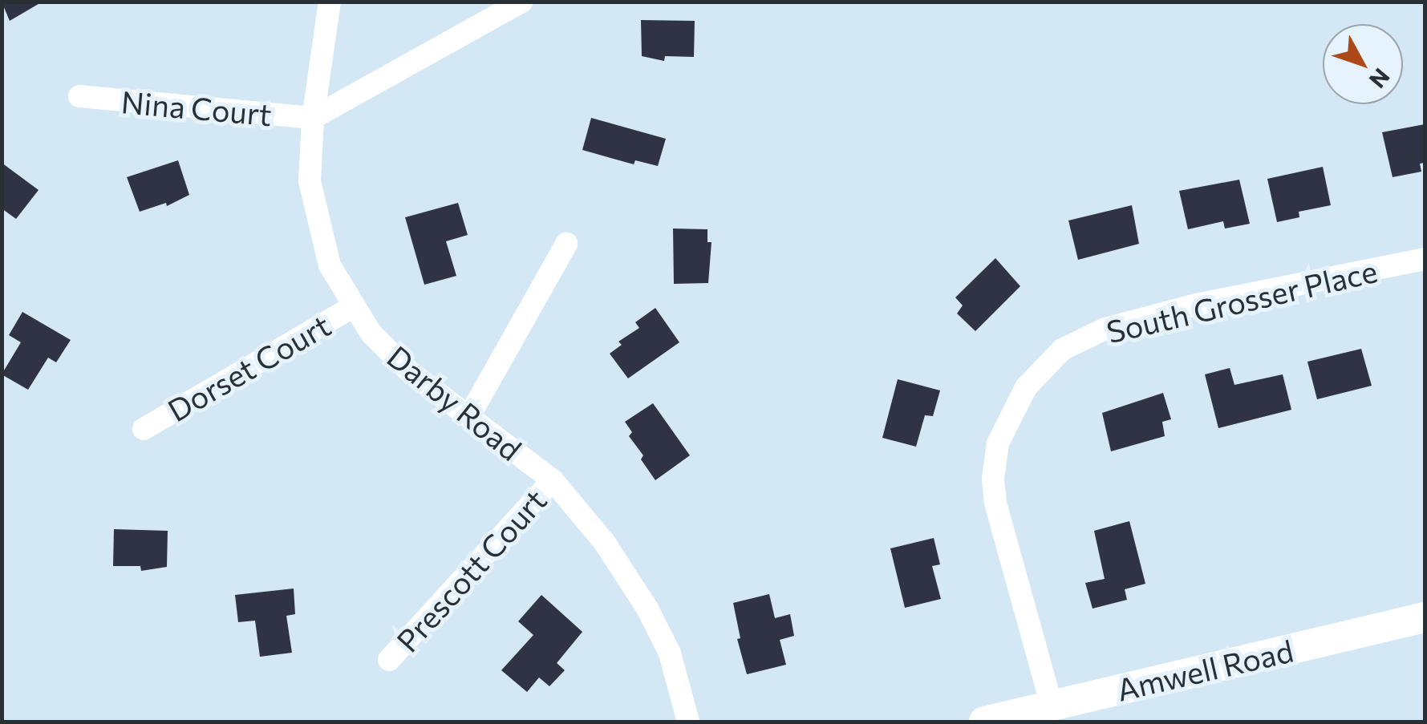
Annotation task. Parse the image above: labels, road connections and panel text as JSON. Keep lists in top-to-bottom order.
{
  "streets": {
    "main road": ["Amwell Road"],
    "street": [
      "Nina Court",
      "South Grosser Place",
      "Dorset Court",
      "Darby Road",
      "Prescott Court"
    ]
  },
  "crossings": [
    ["Nina Court", "Darby Road"],
    ["South Grosser Place", "Amwell Road"],
    ["Dorset Court", "Darby Road"],
    ["Darby Road", "Prescott Court"]
  ],
  "north": "bottom right"
}
